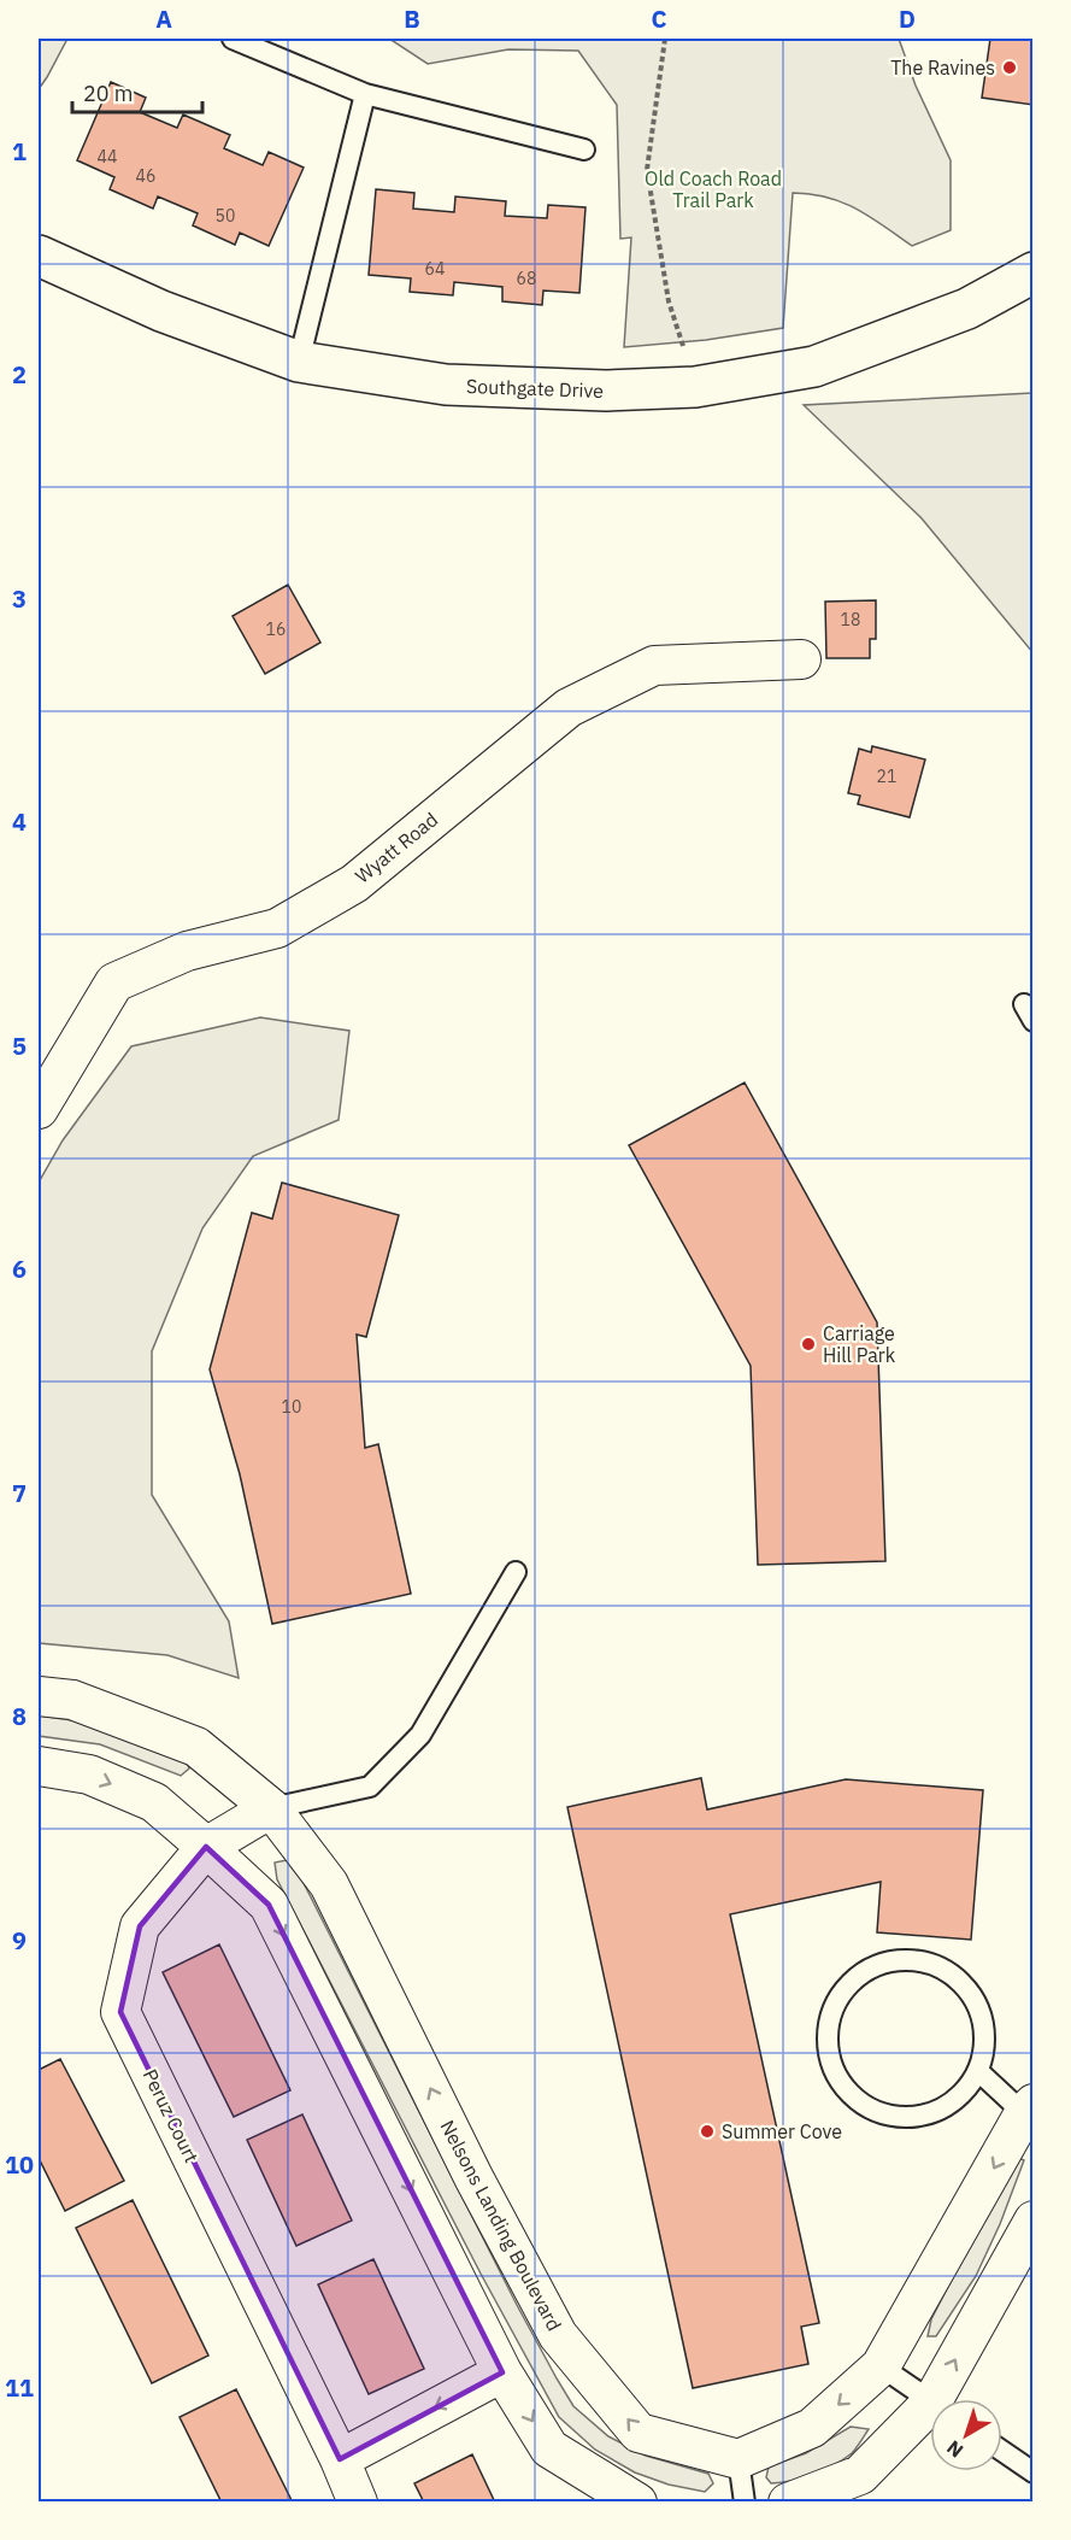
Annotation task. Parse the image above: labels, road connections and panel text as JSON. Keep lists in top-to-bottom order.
{
  "streets": {
    "street": [
      "Southgate Drive",
      "Wyatt Road",
      "Peruz Court",
      "Nelsons Landing Boulevard"
    ]
  },
  "crossings": [
    ["Peruz Court", "Nelsons Landing Boulevard"]
  ],
  "parks": ["Old Coach Road Trail Park"],
  "places": ["The Ravines", "Carriage Hill Park", "Summer Cove"],
  "house_numbers": [
    "44",
    "46",
    "50",
    "64",
    "68",
    "18",
    "16",
    "21",
    "10"
  ],
  "scale_bar": "20 m",
  "north": "bottom left",
  "grid": {
    "columns": [
      "A",
      "B",
      "C",
      "D"
    ],
    "rows": [
      "1",
      "2",
      "3",
      "4",
      "5",
      "6",
      "7",
      "8",
      "9",
      "10",
      "11"
    ]
  }
}
